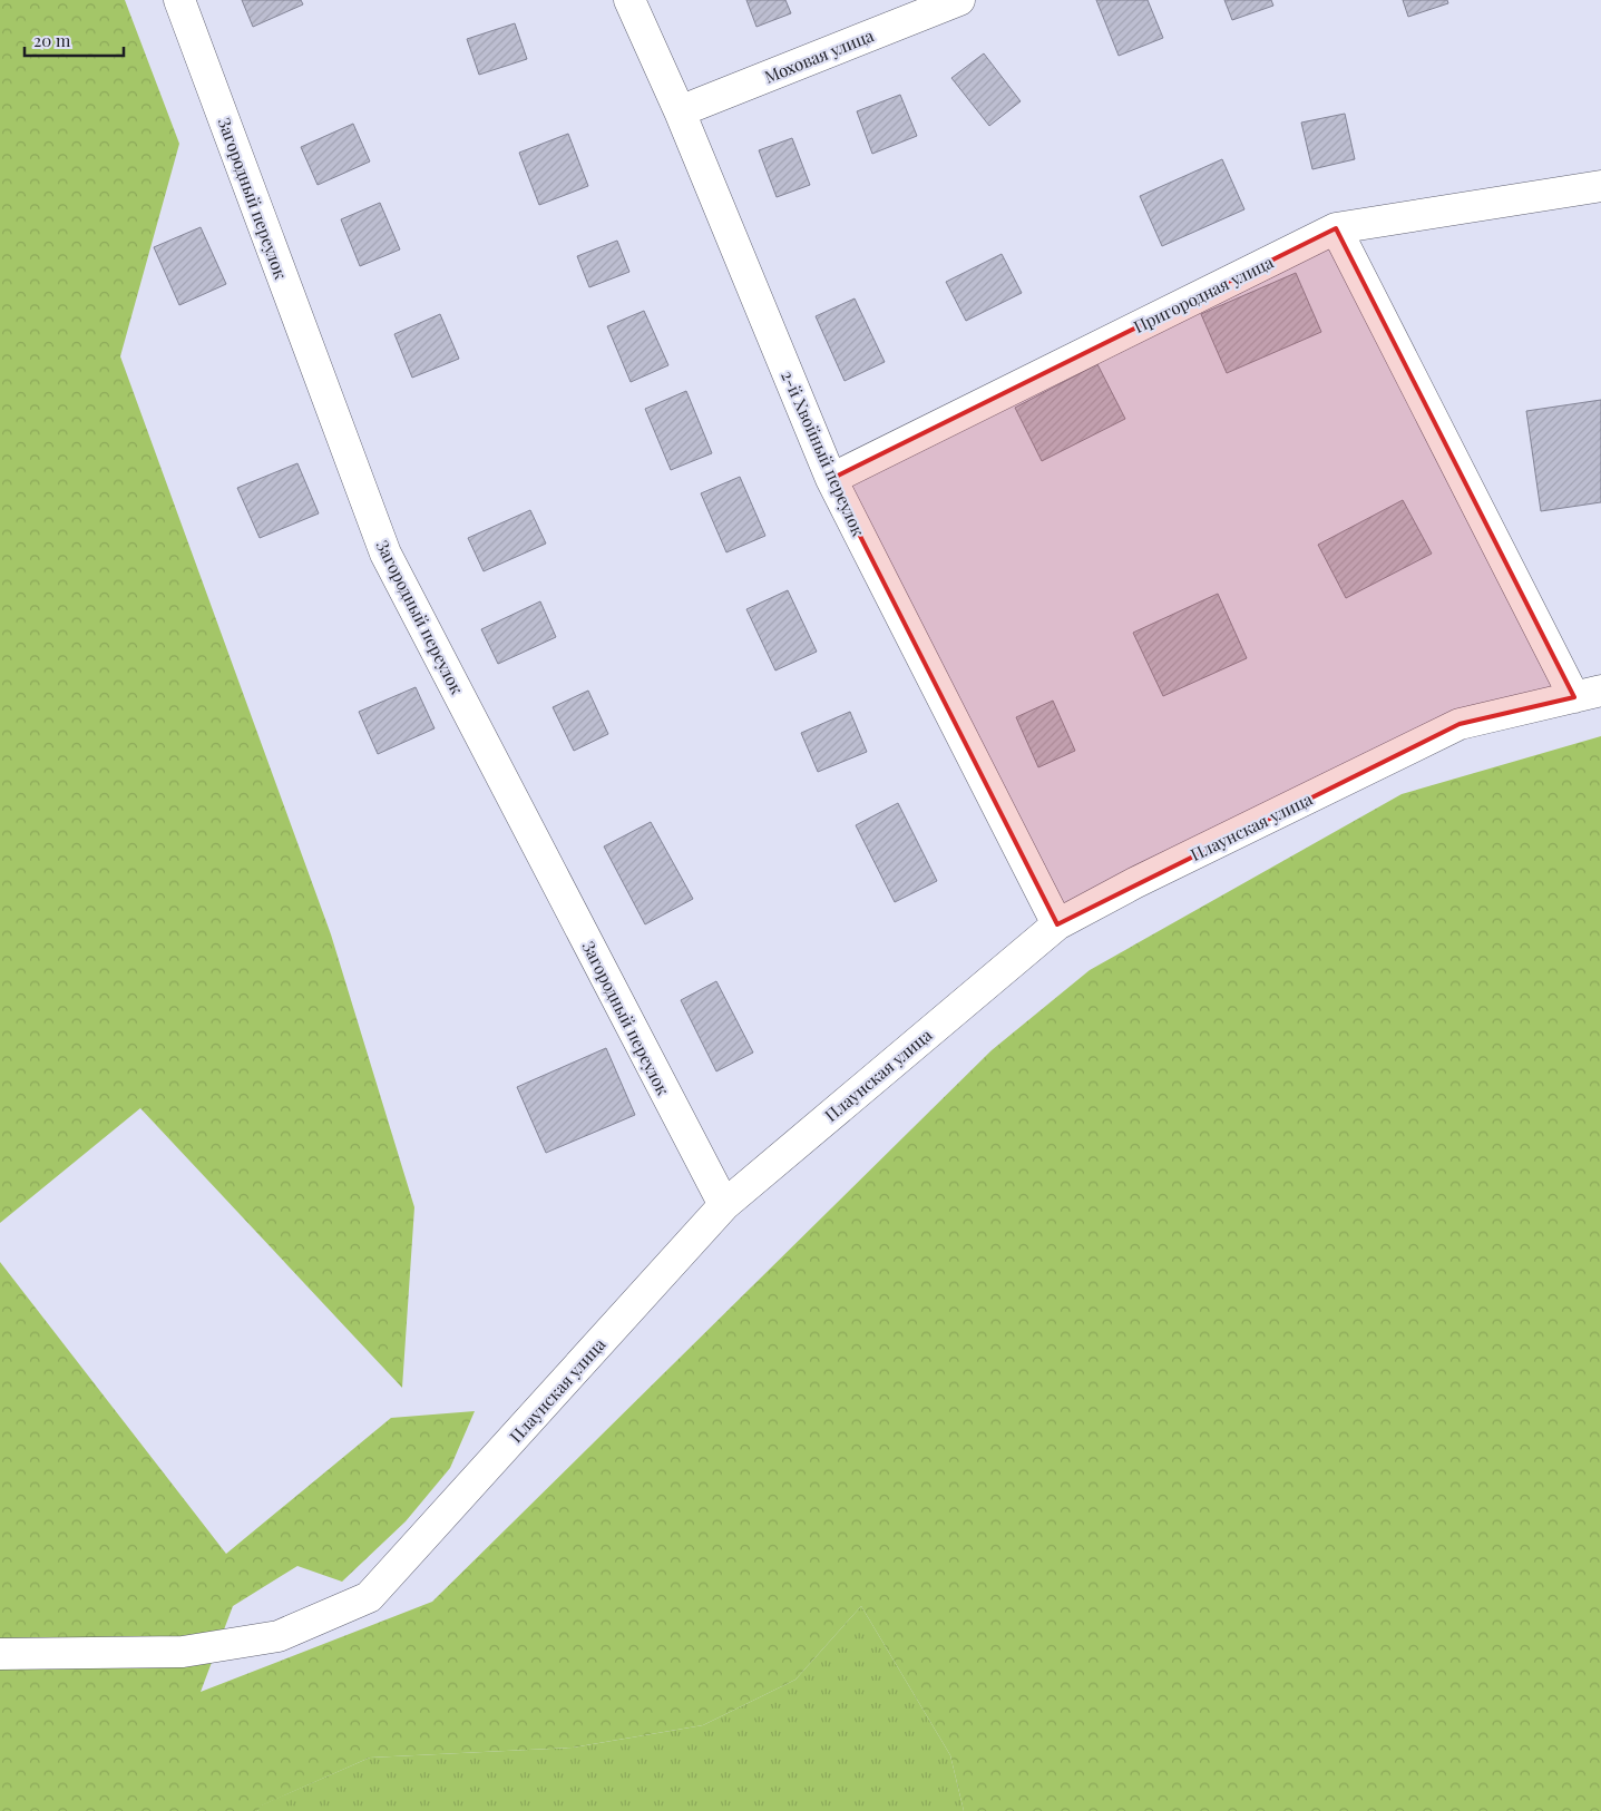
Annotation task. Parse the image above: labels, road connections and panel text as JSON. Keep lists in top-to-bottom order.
{
  "streets": {
    "street": [
      "Моховая улица",
      "Загородный переулок",
      "Пригородная улица",
      "2-й Хвойный переулок",
      "Плаунская улица"
    ]
  },
  "crossings": [
    ["Моховая улица", "2-й Хвойный переулок"],
    ["Загородный переулок", "Плаунская улица"],
    ["Пригородная улица", "2-й Хвойный переулок"],
    ["2-й Хвойный переулок", "Плаунская улица"]
  ],
  "scale_bar": "20 m"
}
